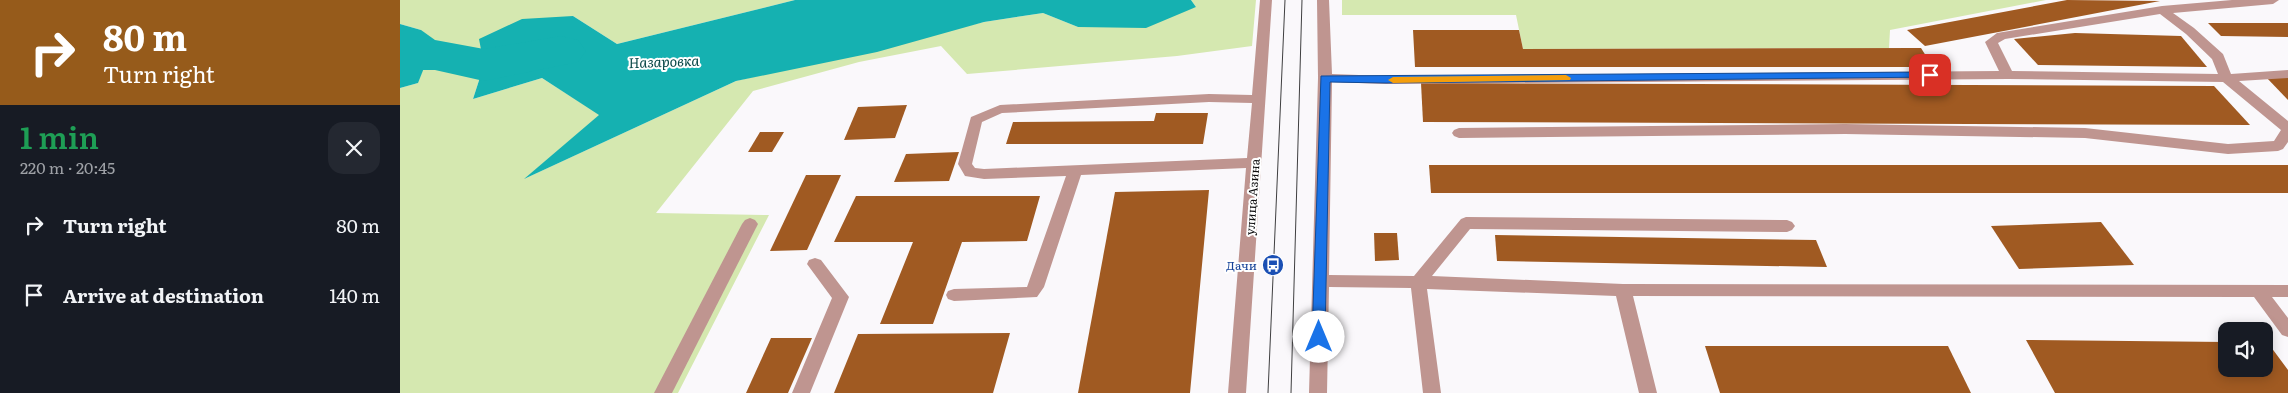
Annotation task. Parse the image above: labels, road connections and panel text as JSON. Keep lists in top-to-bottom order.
{
  "streets": {
    "street": ["улица Азина"]
  },
  "water": ["Назаровка"],
  "places": {
    "bus stop": ["Дачи"]
  },
  "page": {
    "turn": ["80 m", "Turn right"],
    "heading": ["1 min", "220 m · 20:45"],
    "list": [
      {
        "name": "Turn right",
        "value": "80 m"
      },
      {
        "name": "Arrive at destination",
        "value": "140 m"
      }
    ]
  }
}
